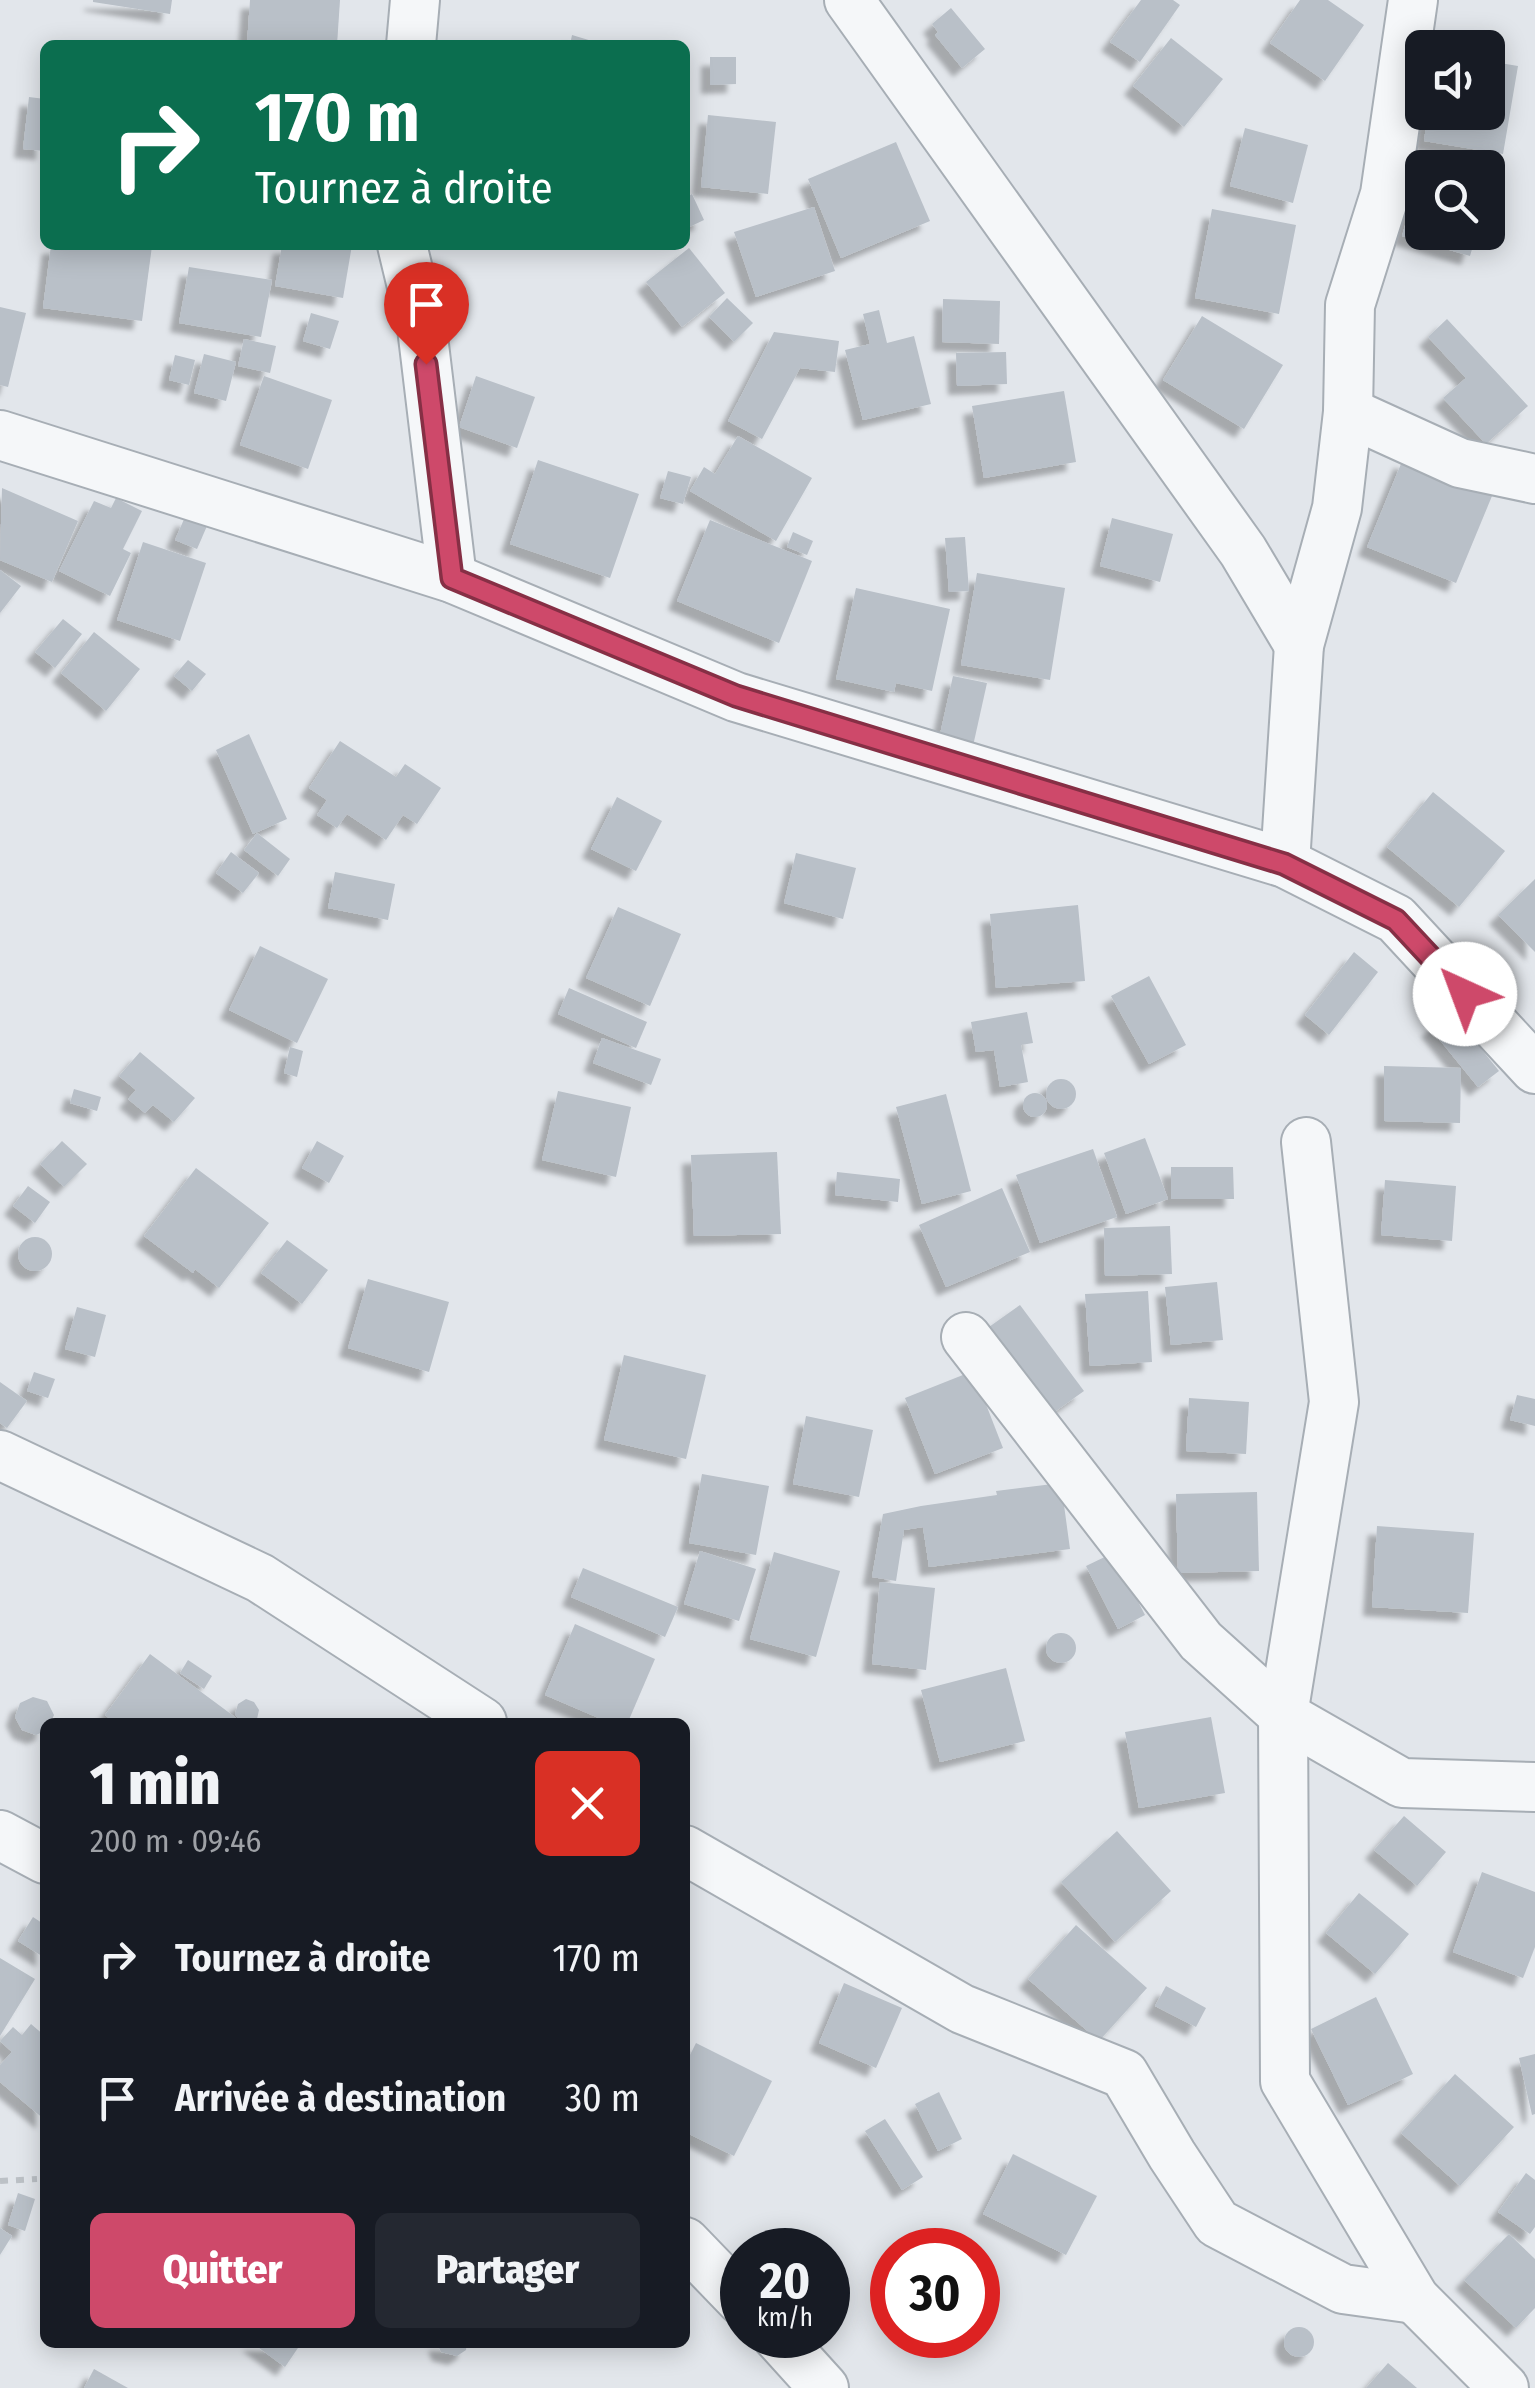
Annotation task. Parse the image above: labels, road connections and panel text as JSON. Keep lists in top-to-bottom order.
{
  "page": {
    "turn": ["170 m", "Tournez à droite"],
    "heading": ["1 min", "200 m · 09:46"],
    "list": [
      {
        "name": "Tournez à droite",
        "value": "170 m"
      },
      {
        "name": "Arrivée à destination",
        "value": "30 m"
      }
    ],
    "buttons": ["Quitter", "Partager"],
    "speed": "20 km/h",
    "limit": "30"
  }
}
